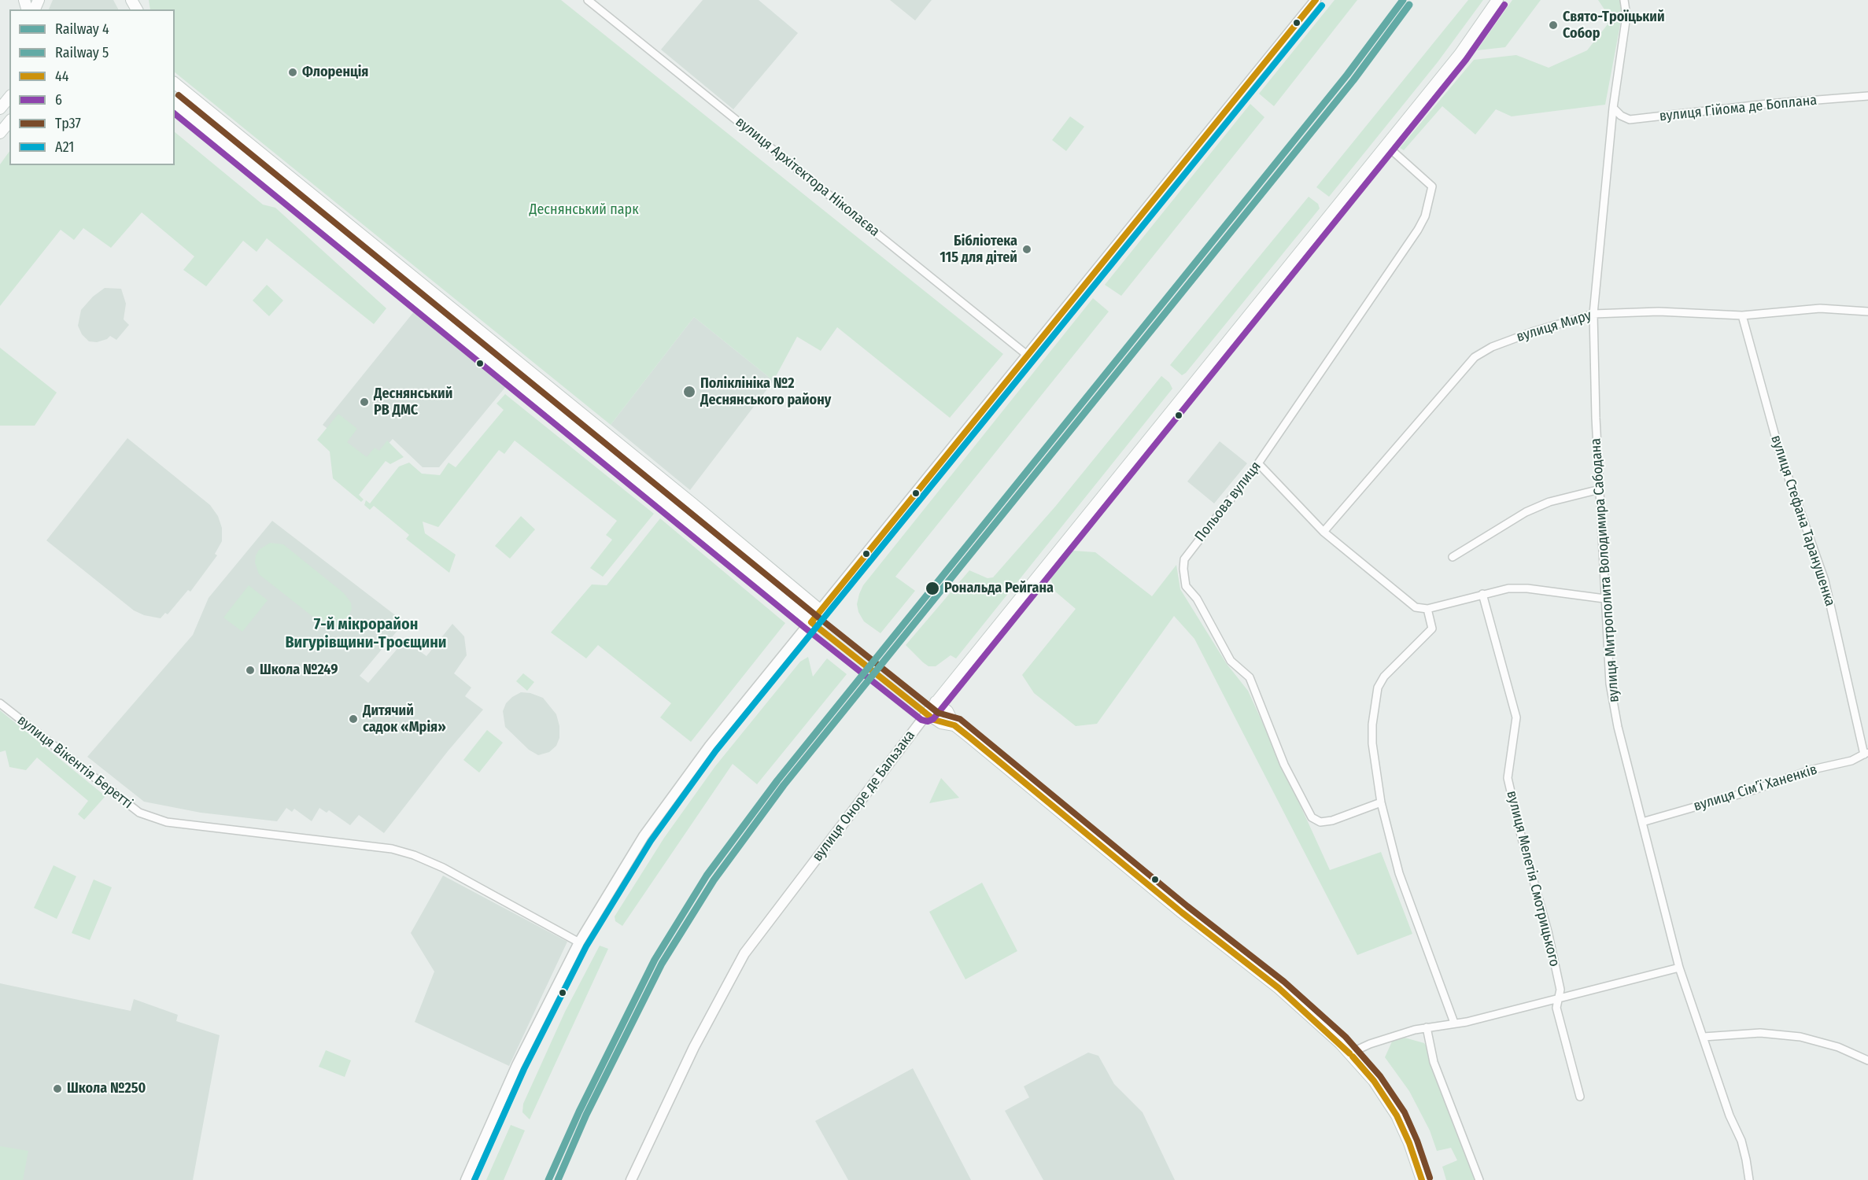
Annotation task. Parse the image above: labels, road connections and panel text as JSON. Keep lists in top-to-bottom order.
{
  "streets": {
    "main road": ["вулиця Оноре де Бальзака"],
    "street": [
      "вулиця Гійома де Боплана",
      "вулиця Архітектора Ніколаєва",
      "вулиця Миру",
      "Польова вулиця",
      "вулиця Стефана Таранушенка",
      "вулиця Митрополита Володимира Сабодана",
      "вулиця Вікентія Беретті",
      "вулиця Сімʼї Ханенків",
      "вулиця Мелетія Смотрицького"
    ]
  },
  "crossings": [
    ["вулиця Гійома де Боплана", "вулиця Митрополита Володимира Сабодана"],
    ["вулиця Миру", "вулиця Стефана Таранушенка"],
    ["вулиця Миру", "вулиця Митрополита Володимира Сабодана"],
    ["Польова вулиця", "вулиця Оноре де Бальзака"],
    ["вулиця Стефана Таранушенка", "вулиця Сімʼї Ханенків"],
    ["вулиця Митрополита Володимира Сабодана", "вулиця Сімʼї Ханенків"]
  ],
  "districts": ["7-й мікрорайон Вигурівщини-Троєщини"],
  "parks": ["Деснянський парк"],
  "places": [
    "Свято-Троїцький Собор",
    "Флоренція",
    "Бібліотека 115 для дітей",
    "Поліклініка №2 Деснянського району",
    "Деснянський РВ ДМС",
    "Рональда Рейгана",
    "Школа №249",
    "Дитячий садок «Мрія»",
    "Школа №250"
  ],
  "lines": [
    "rail line 4",
    "transit line 44",
    "rail line 5",
    "transit line 6",
    "transit line А21",
    "transit line Тр37"
  ],
  "legend": [
    "Railway 4",
    "Railway 5",
    "44",
    "6",
    "Тр37",
    "А21"
  ]
}
